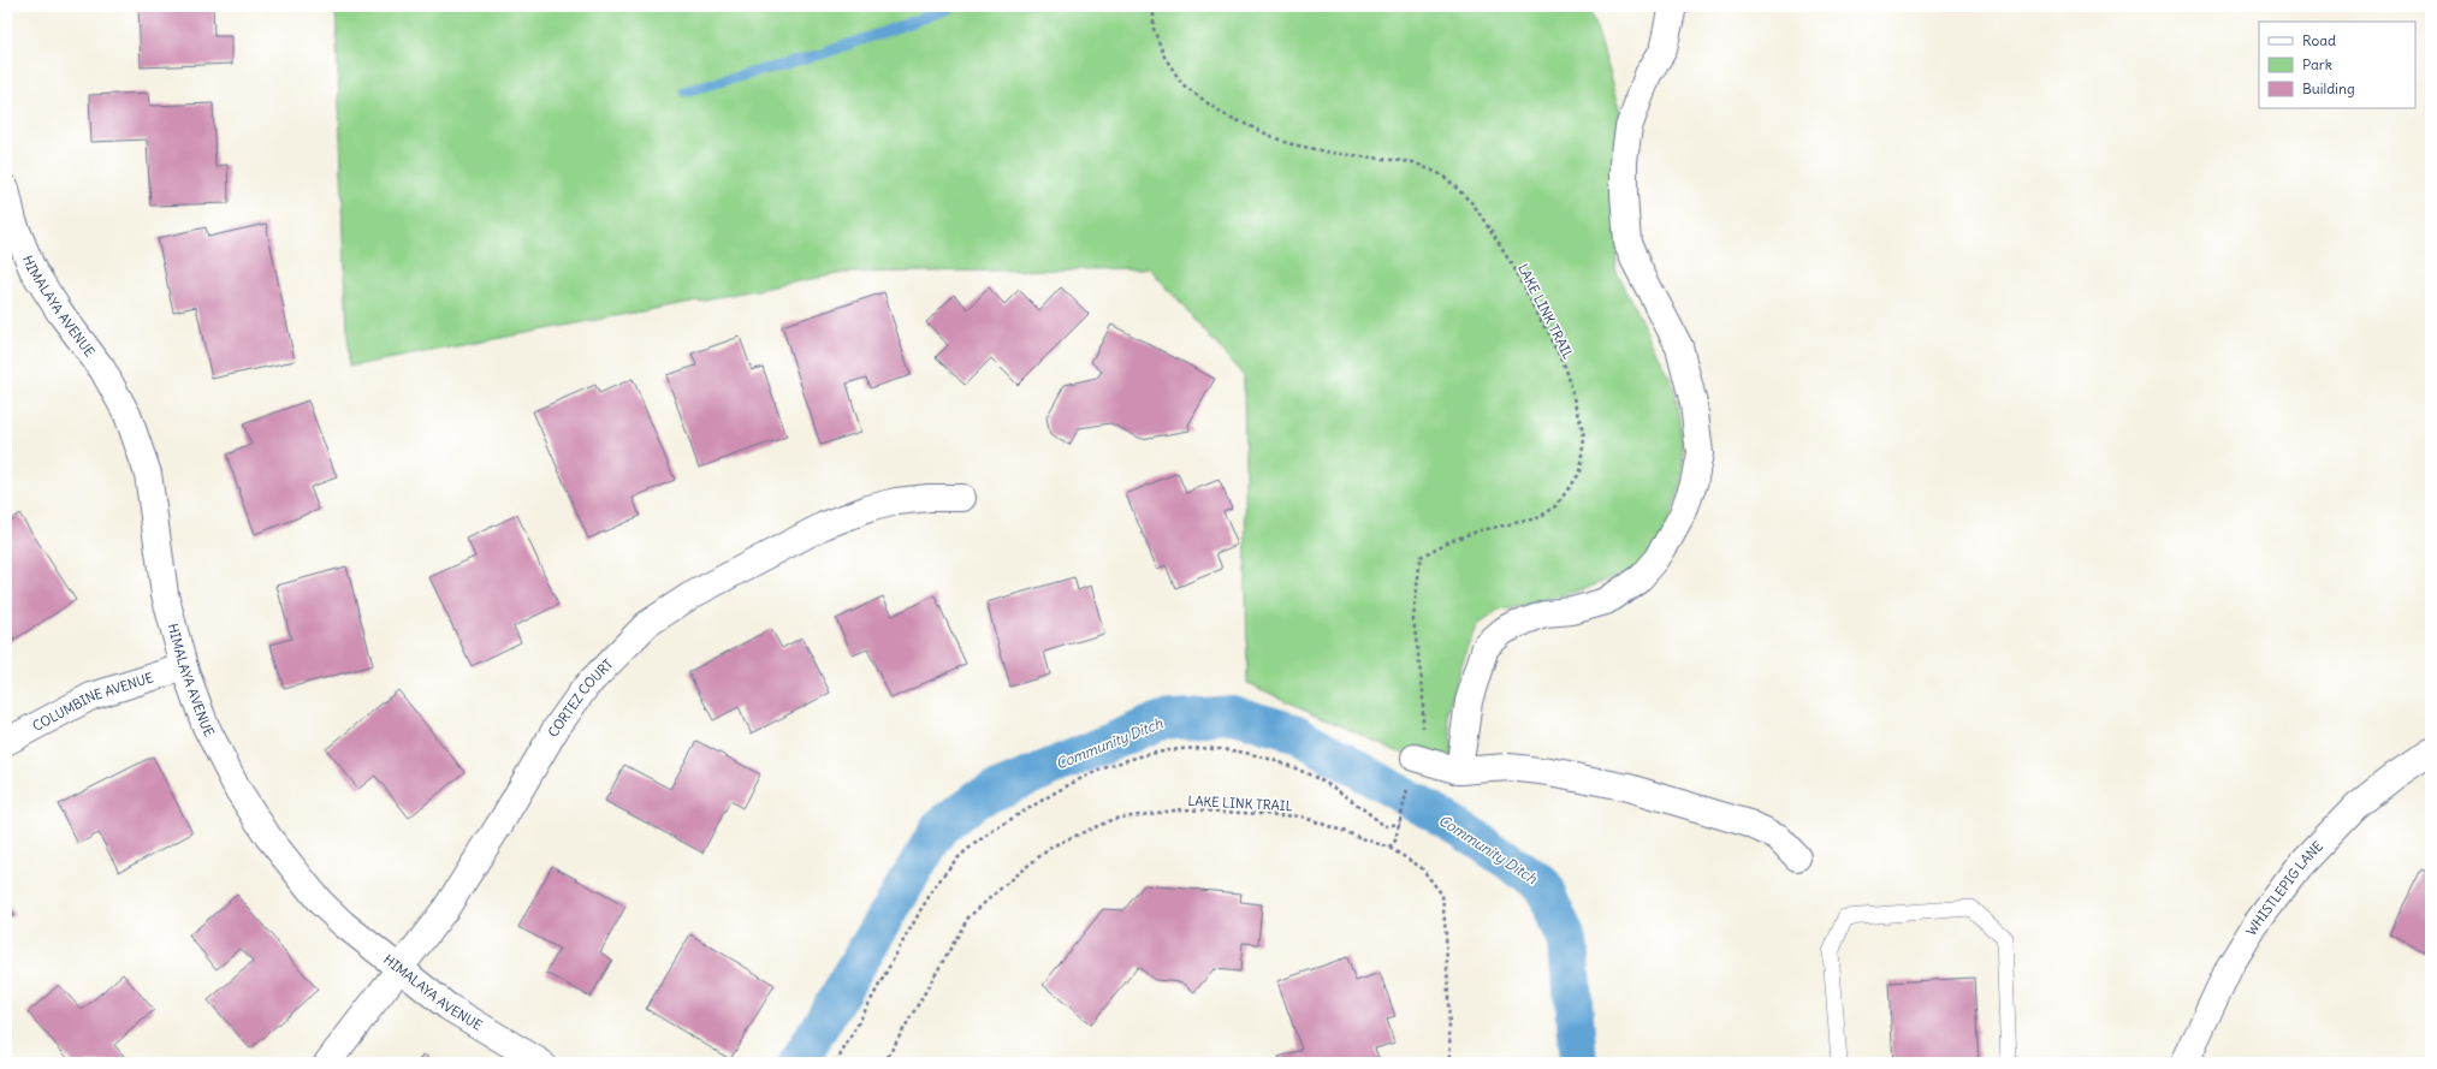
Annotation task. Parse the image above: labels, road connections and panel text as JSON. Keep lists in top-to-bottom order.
{
  "streets": {
    "street": [
      "HIMALAYA AVENUE",
      "CORTEZ COURT",
      "COLUMBINE AVENUE",
      "WHISTLEPIG LANE"
    ],
    "path": ["LAKE LINK TRAIL"]
  },
  "crossings": [
    ["HIMALAYA AVENUE", "CORTEZ COURT"],
    ["HIMALAYA AVENUE", "COLUMBINE AVENUE"]
  ],
  "water": ["Community Ditch"],
  "legend": ["Road", "Park", "Building"]
}
